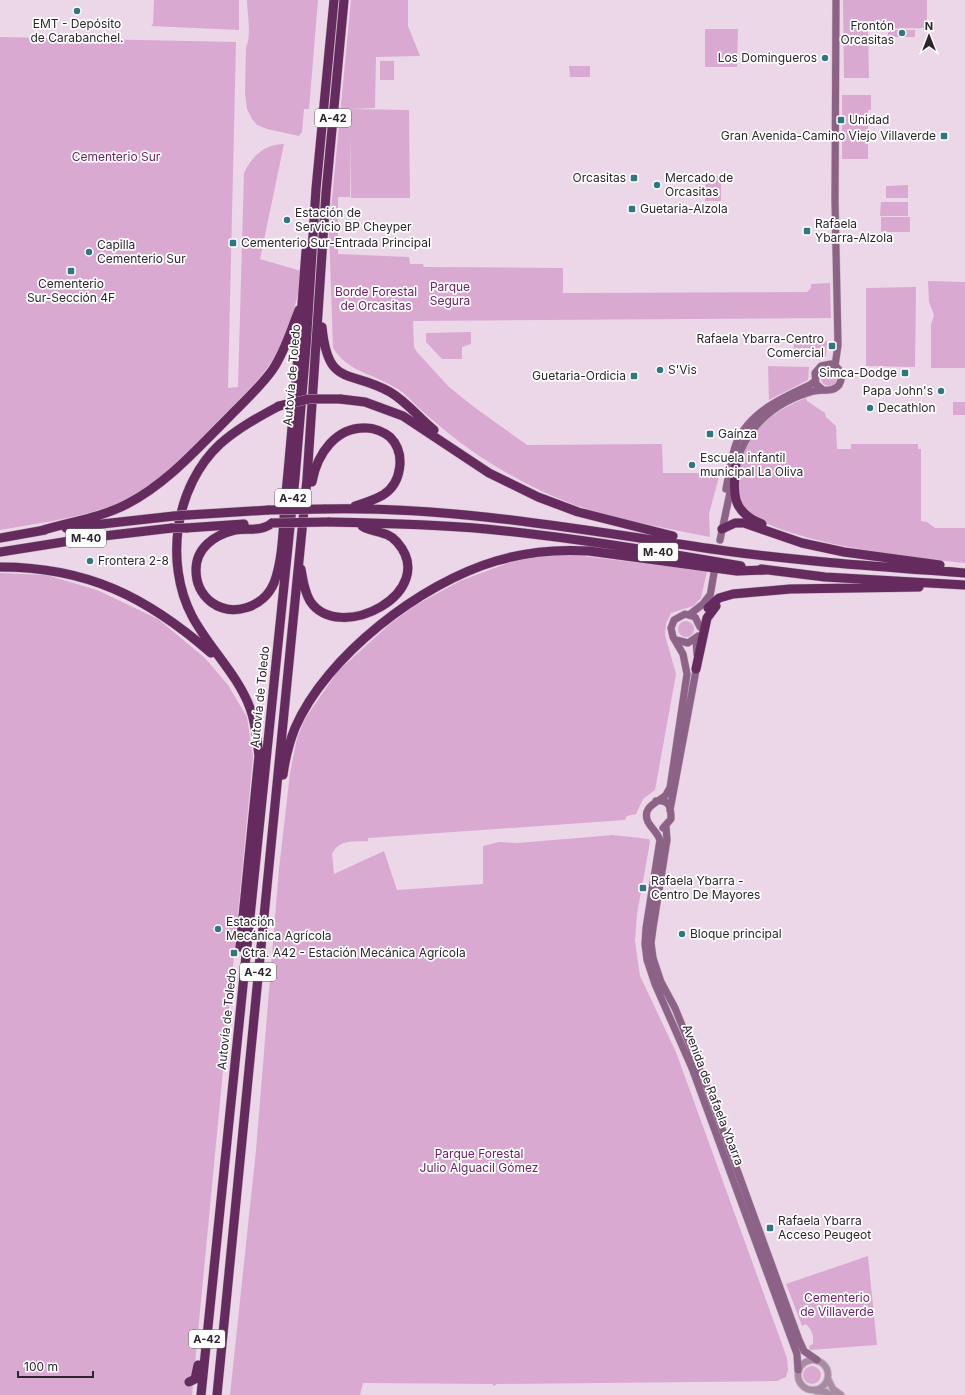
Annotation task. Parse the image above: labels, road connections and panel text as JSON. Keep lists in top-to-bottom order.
{
  "streets": {
    "highway": ["A-42", "Autovía de Toledo", "M-40"],
    "main road": ["Avenida de Rafaela Ybarra"]
  },
  "parks": [
    "Cementerio Sur",
    "Parque Segura",
    "Borde Forestal de Orcasitas",
    "Parque Forestal Julio Alguacil Gómez",
    "Cementerio de Villaverde"
  ],
  "places": {
    "other": [
      "EMT - Depósito de Carabanchel.",
      "Frontón Orcasitas",
      "Los Domingueros",
      "Mercado de Orcasitas",
      "Estación de Servicio BP Cheyper",
      "Capilla Cementerio Sur",
      "S'Vis",
      "Papa John's",
      "Decathlon",
      "Escuela infantil municipal La Oliva",
      "Frontera 2-8",
      "Estación Mecánica Agrícola",
      "Bloque principal"
    ],
    "transit": [
      "Unidad",
      "Gran Avenida-Camino Viejo Villaverde",
      "Orcasitas",
      "Guetaria-Alzola",
      "Rafaela Ybarra-Alzola",
      "Cementerio Sur-Entrada Principal",
      "Cementerio Sur-Sección 4F",
      "Rafaela Ybarra-Centro Comercial",
      "Simca-Dodge",
      "Guetaria-Ordicia",
      "Gaínza",
      "Rafaela Ybarra - Centro De Mayores",
      "Ctra. A42 - Estación Mecánica Agrícola",
      "Rafaela Ybarra Acceso Peugeot"
    ]
  },
  "scale_bar": "100 m",
  "north": "top"
}
